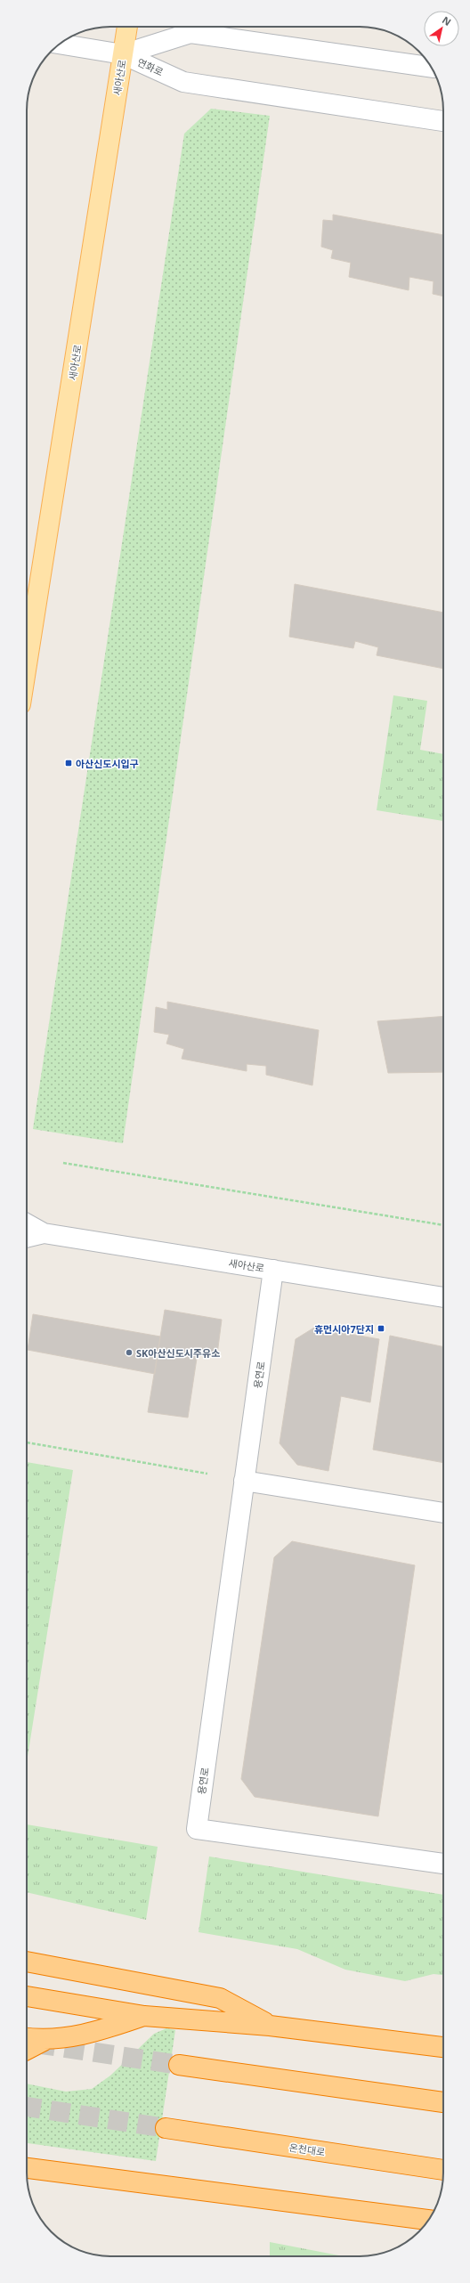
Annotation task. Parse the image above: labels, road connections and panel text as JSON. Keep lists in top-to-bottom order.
{
  "streets": {
    "highway": ["온천대로"],
    "main road": ["새아산로"],
    "street": ["연화로", "용연로"]
  },
  "crossings": [
    ["연화로", "새아산로"],
    ["새아산로", "용연로"]
  ],
  "places": {
    "transit": ["아산신도시입구", "휴먼시아7단지"],
    "other": ["SK아산신도시주유소"]
  },
  "north": "top right"
}
